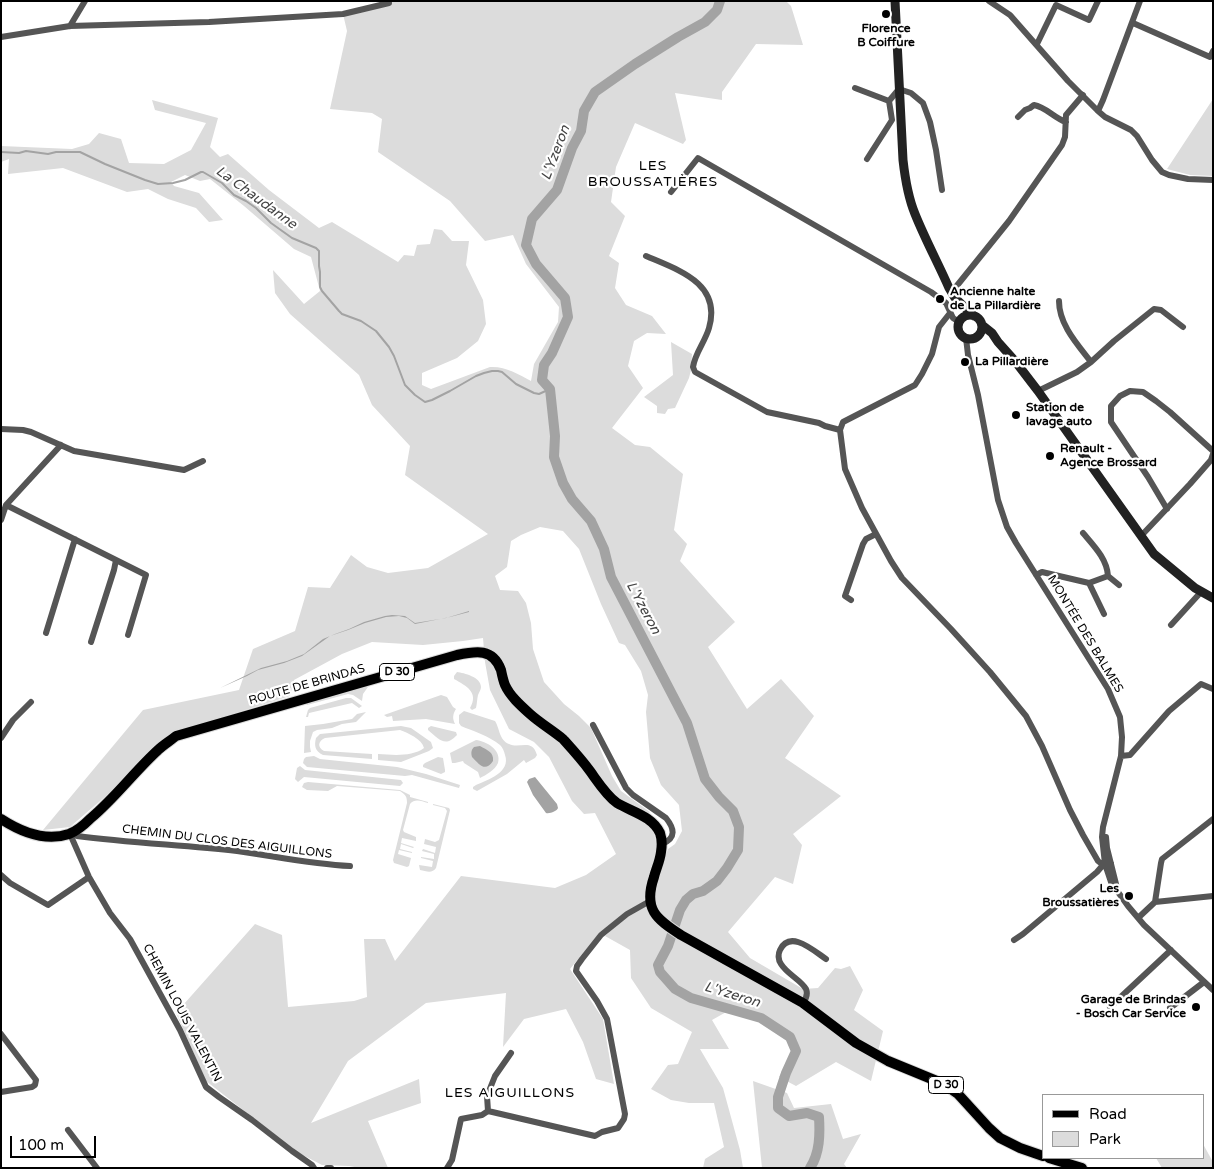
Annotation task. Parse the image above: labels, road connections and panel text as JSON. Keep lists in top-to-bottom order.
{
  "streets": {
    "main road": ["D 30", "ROUTE DE BRINDAS"],
    "street": ["MONTÉE DES BALMES", "CHEMIN DU CLOS DES AIGUILLONS", "CHEMIN LOUIS VALENTIN"]
  },
  "crossings": [
    ["ROUTE DE BRINDAS", "CHEMIN DU CLOS DES AIGUILLONS"],
    ["ROUTE DE BRINDAS", "CHEMIN LOUIS VALENTIN"],
    ["CHEMIN DU CLOS DES AIGUILLONS", "CHEMIN LOUIS VALENTIN"]
  ],
  "districts": ["LES BROUSSATIÈRES", "LES AIGUILLONS"],
  "water": ["L'Yzeron", "La Chaudanne"],
  "places": [
    "Florence B Coiffure",
    "Ancienne halte de La Pillardière",
    "La Pillardière",
    "Station de lavage auto",
    "Renault - Agence Brossard",
    "Les Broussatières",
    "Garage de Brindas - Bosch Car Service"
  ],
  "legend": ["Road", "Park"],
  "scale_bar": "100 m"
}
